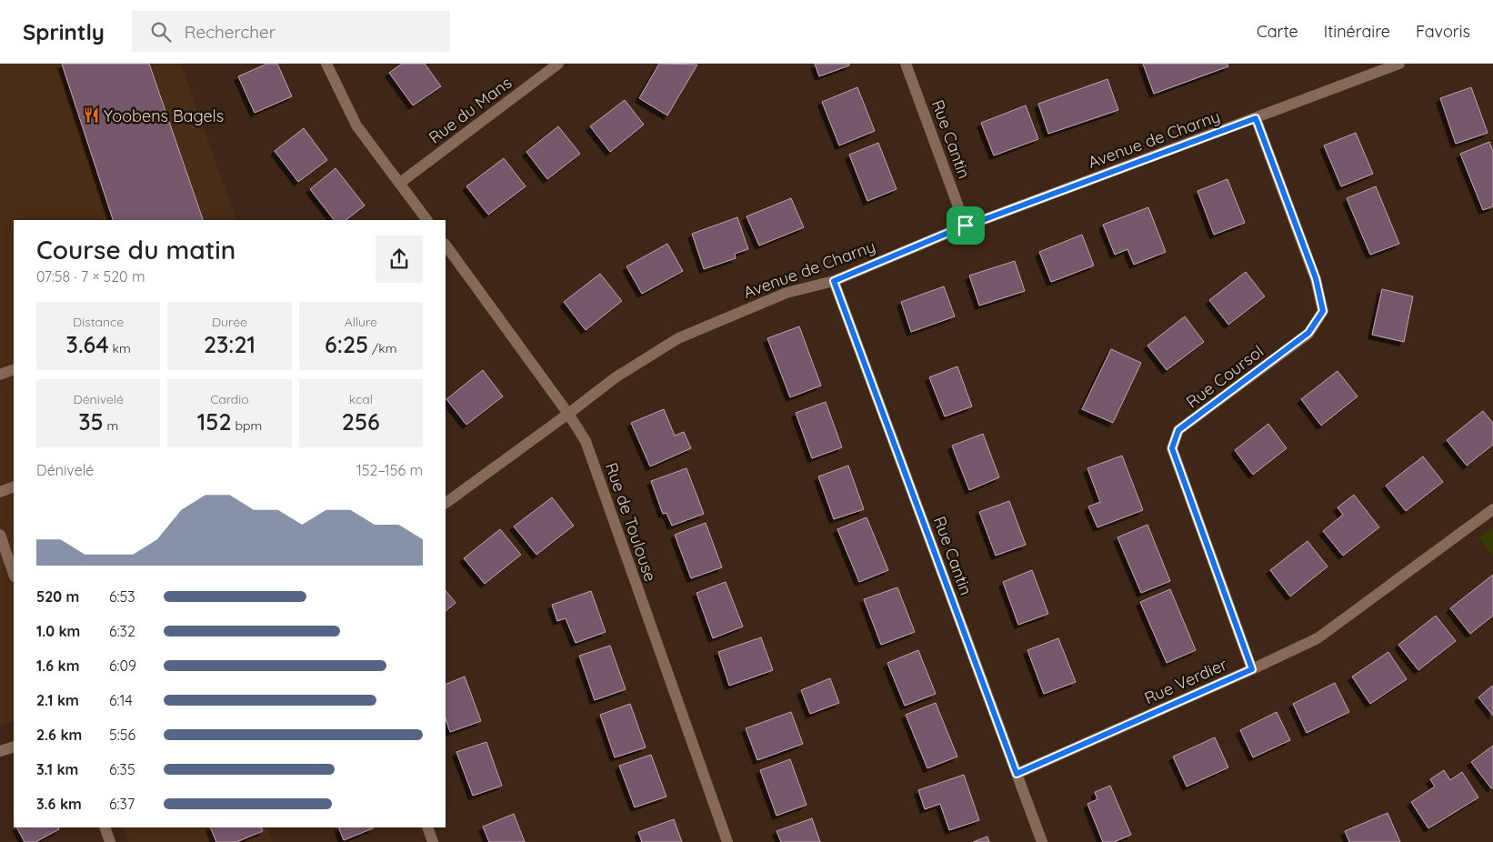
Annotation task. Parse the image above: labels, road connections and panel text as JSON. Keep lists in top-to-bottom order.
{
  "streets": {
    "street": [
      "Rue du Mans",
      "Rue Cantin",
      "Avenue de Charny",
      "Rue Coursol",
      "Rue de Toulouse",
      "Rue Verdier"
    ]
  },
  "crossings": [
    ["Rue Cantin", "Avenue de Charny"],
    ["Rue Cantin", "Rue Verdier"],
    ["Avenue de Charny", "Rue Coursol"],
    ["Avenue de Charny", "Rue de Toulouse"],
    ["Rue Coursol", "Rue Verdier"]
  ],
  "places": {
    "restaurant": ["Yoobens Bagels"]
  },
  "page": {
    "header": "Sprintly",
    "search": "Rechercher",
    "nav": ["Carte", "Itinéraire", "Favoris"],
    "heading": ["Course du matin", "07:58 · 7 × 520 m"],
    "stats": [
      ["Distance", "3.64 km"],
      ["Durée", "23:21"],
      ["Allure", "6:25 /km"],
      ["Dénivelé", "35 m"],
      ["Cardio", "152 bpm"],
      ["kcal", "256"]
    ],
    "chart": ["Dénivelé", "152–156 m"],
    "list": [
      {
        "name": "520 m",
        "note": "6:53"
      },
      {
        "name": "1.0 km",
        "note": "6:32"
      },
      {
        "name": "1.6 km",
        "note": "6:09"
      },
      {
        "name": "2.1 km",
        "note": "6:14"
      },
      {
        "name": "2.6 km",
        "note": "5:56"
      },
      {
        "name": "3.1 km",
        "note": "6:35"
      },
      {
        "name": "3.6 km",
        "note": "6:37"
      }
    ]
  }
}
